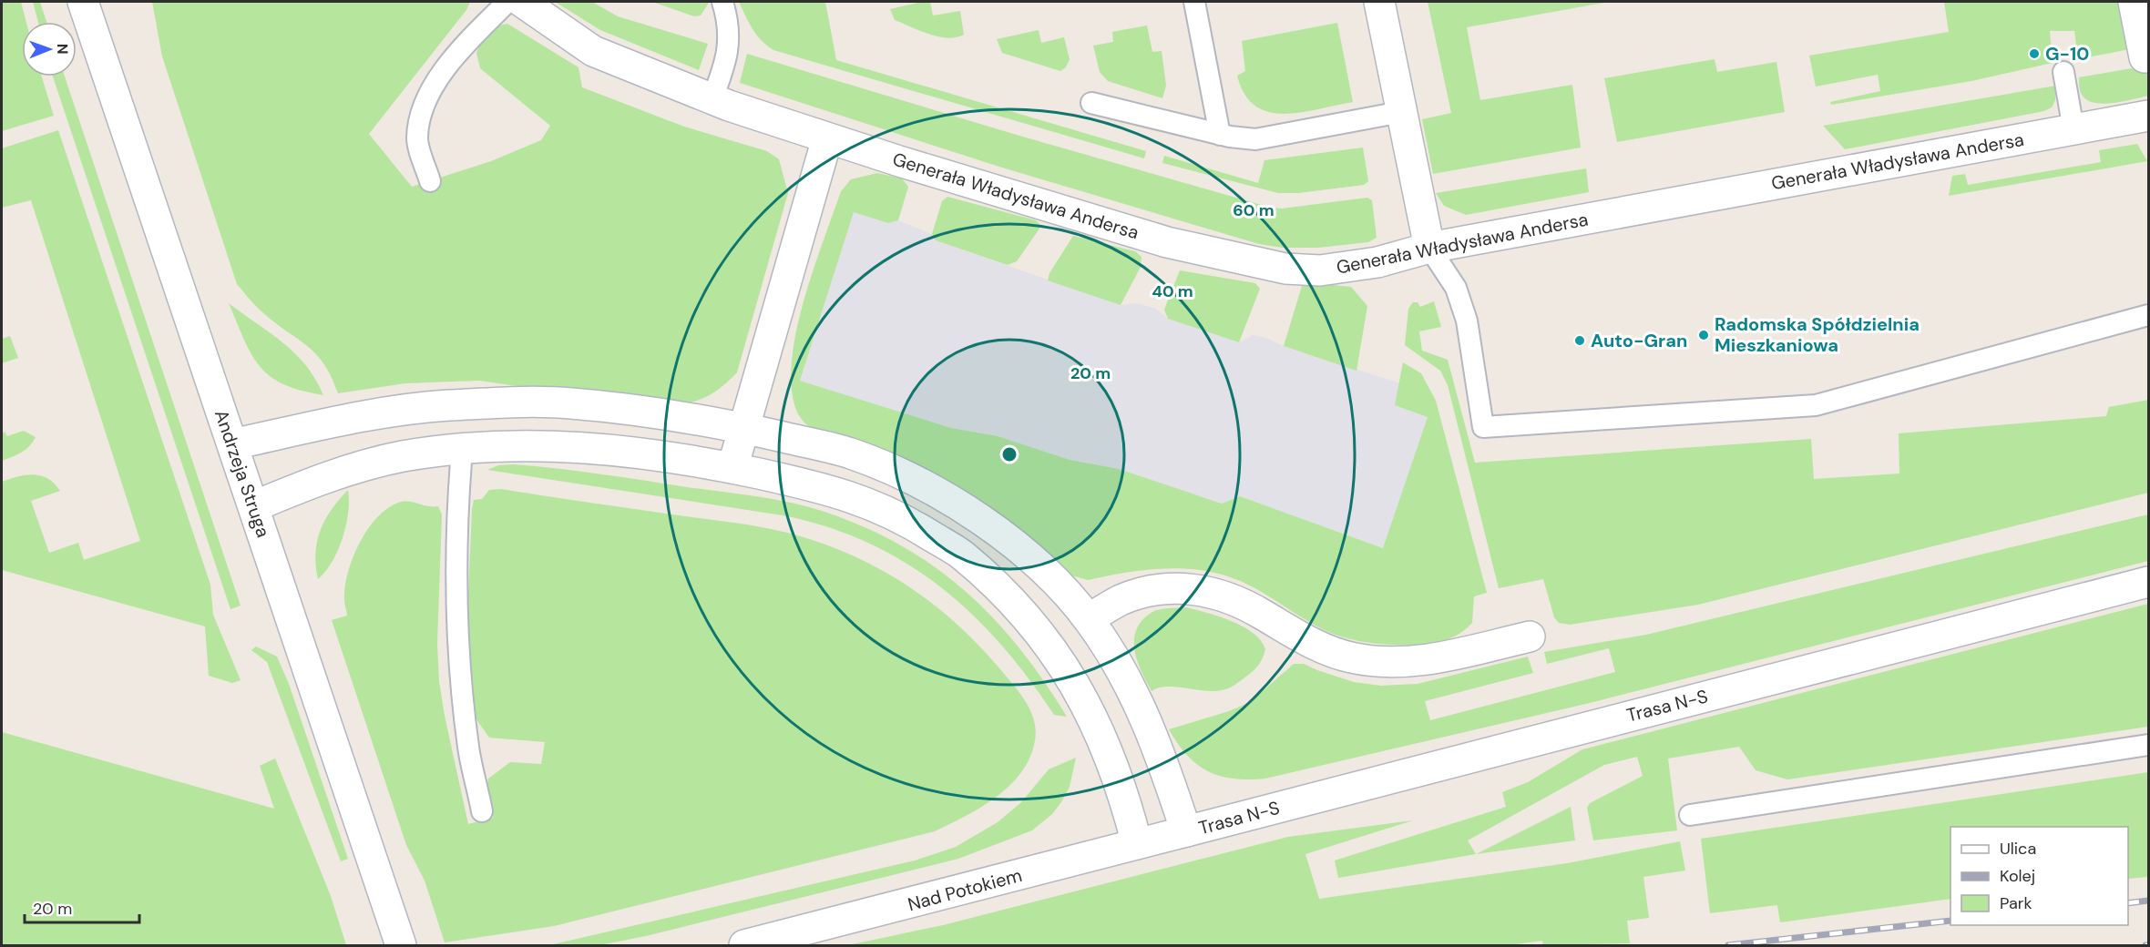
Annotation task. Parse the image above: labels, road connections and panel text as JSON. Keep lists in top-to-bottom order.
{
  "streets": {
    "street": [
      "Generała Władysława Andersa",
      "Andrzeja Struga",
      "Trasa N-S",
      "Nad Potokiem"
    ]
  },
  "crossings": [
    ["Trasa N-S", "Nad Potokiem"]
  ],
  "places": ["G-10", "Radomska Spółdzielnia Mieszkaniowa", "Auto-Gran"],
  "legend": ["Ulica", "Kolej", "Park"],
  "scale_bar": "20 m",
  "north": "right",
  "rings": ["60 m", "40 m", "20 m"]
}
